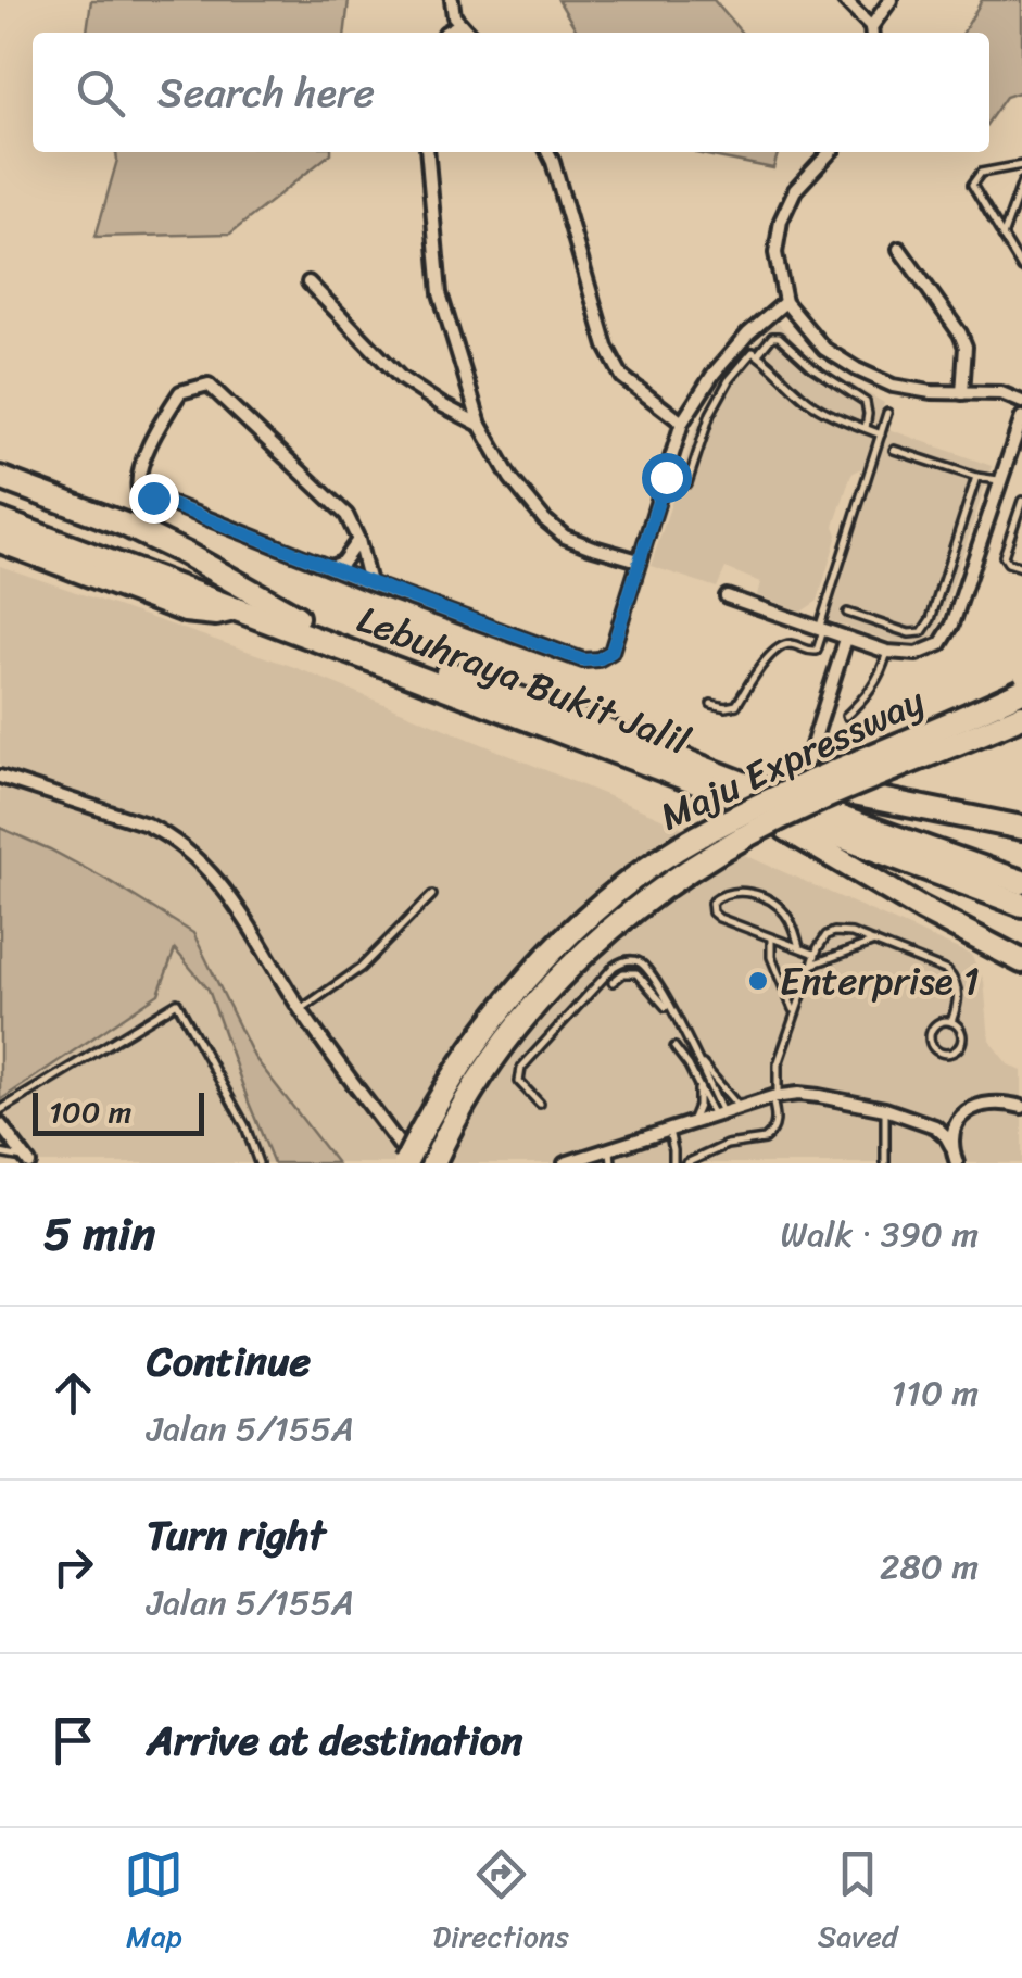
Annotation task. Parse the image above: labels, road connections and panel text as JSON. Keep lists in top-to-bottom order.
{
  "streets": {
    "highway": ["Lebuhraya Bukit Jalil", "Maju Expressway"]
  },
  "places": ["Enterprise 1"],
  "scale_bar": "100 m",
  "page": {
    "search": "Search here",
    "scale": "100 m",
    "heading": ["5 min", "Walk · 390 m"],
    "list": [
      ["Continue", "Jalan 5/155A", "110 m"],
      ["Turn right", "Jalan 5/155A", "280 m"],
      "Arrive at destination"
    ],
    "nav": ["Map", "Directions", "Saved"]
  }
}
